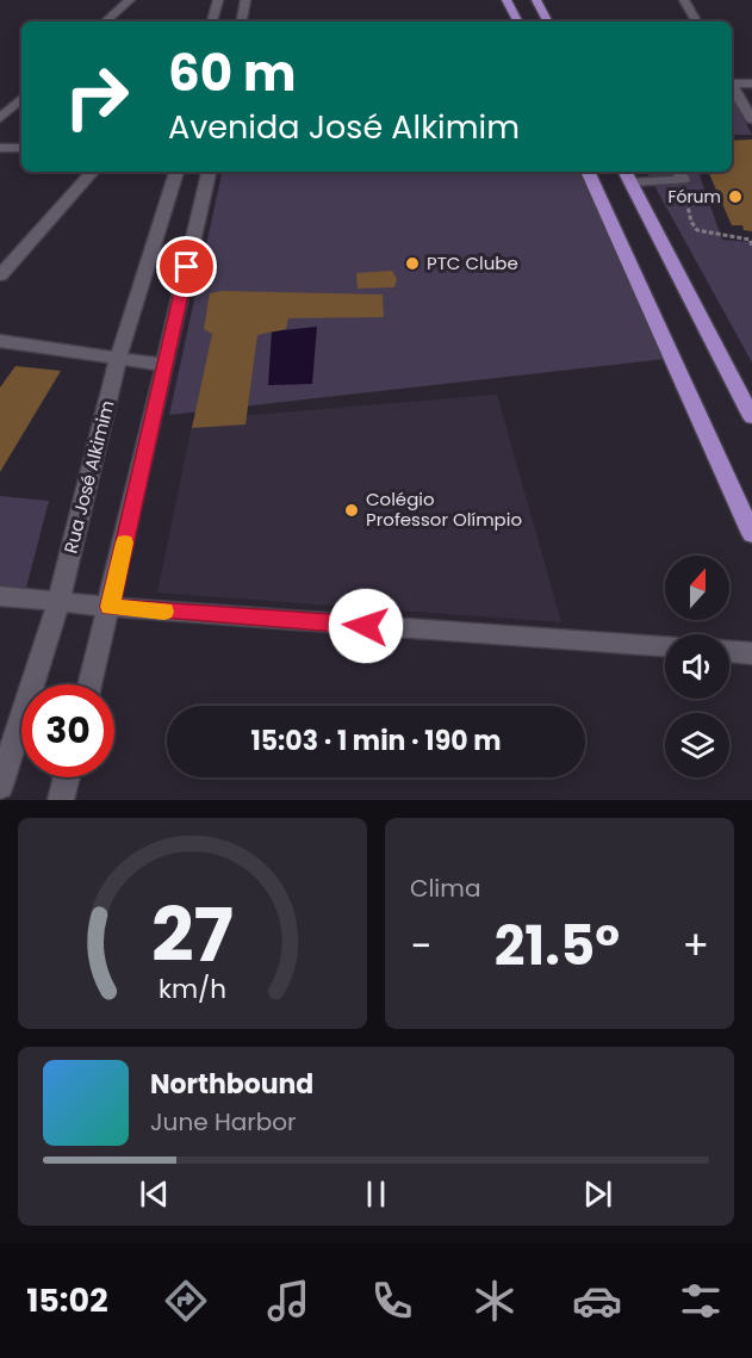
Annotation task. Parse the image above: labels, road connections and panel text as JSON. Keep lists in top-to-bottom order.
{
  "streets": {
    "street": ["Rua José Alkimim"]
  },
  "places": ["Fórum", "PTC Clube", "Colégio Professor Olímpio"],
  "north": "top",
  "page": {
    "turn": ["60 m", "Avenida José Alkimim"],
    "limit": "30",
    "trip": "15:03 · 1 min · 190 m",
    "tile": "Clima",
    "heat": ["−", "21.5°", "+"],
    "song": ["Northbound", "June Harbor"],
    "tabs": "15:02",
    "gauge": ["27", "km/h"]
  }
}
